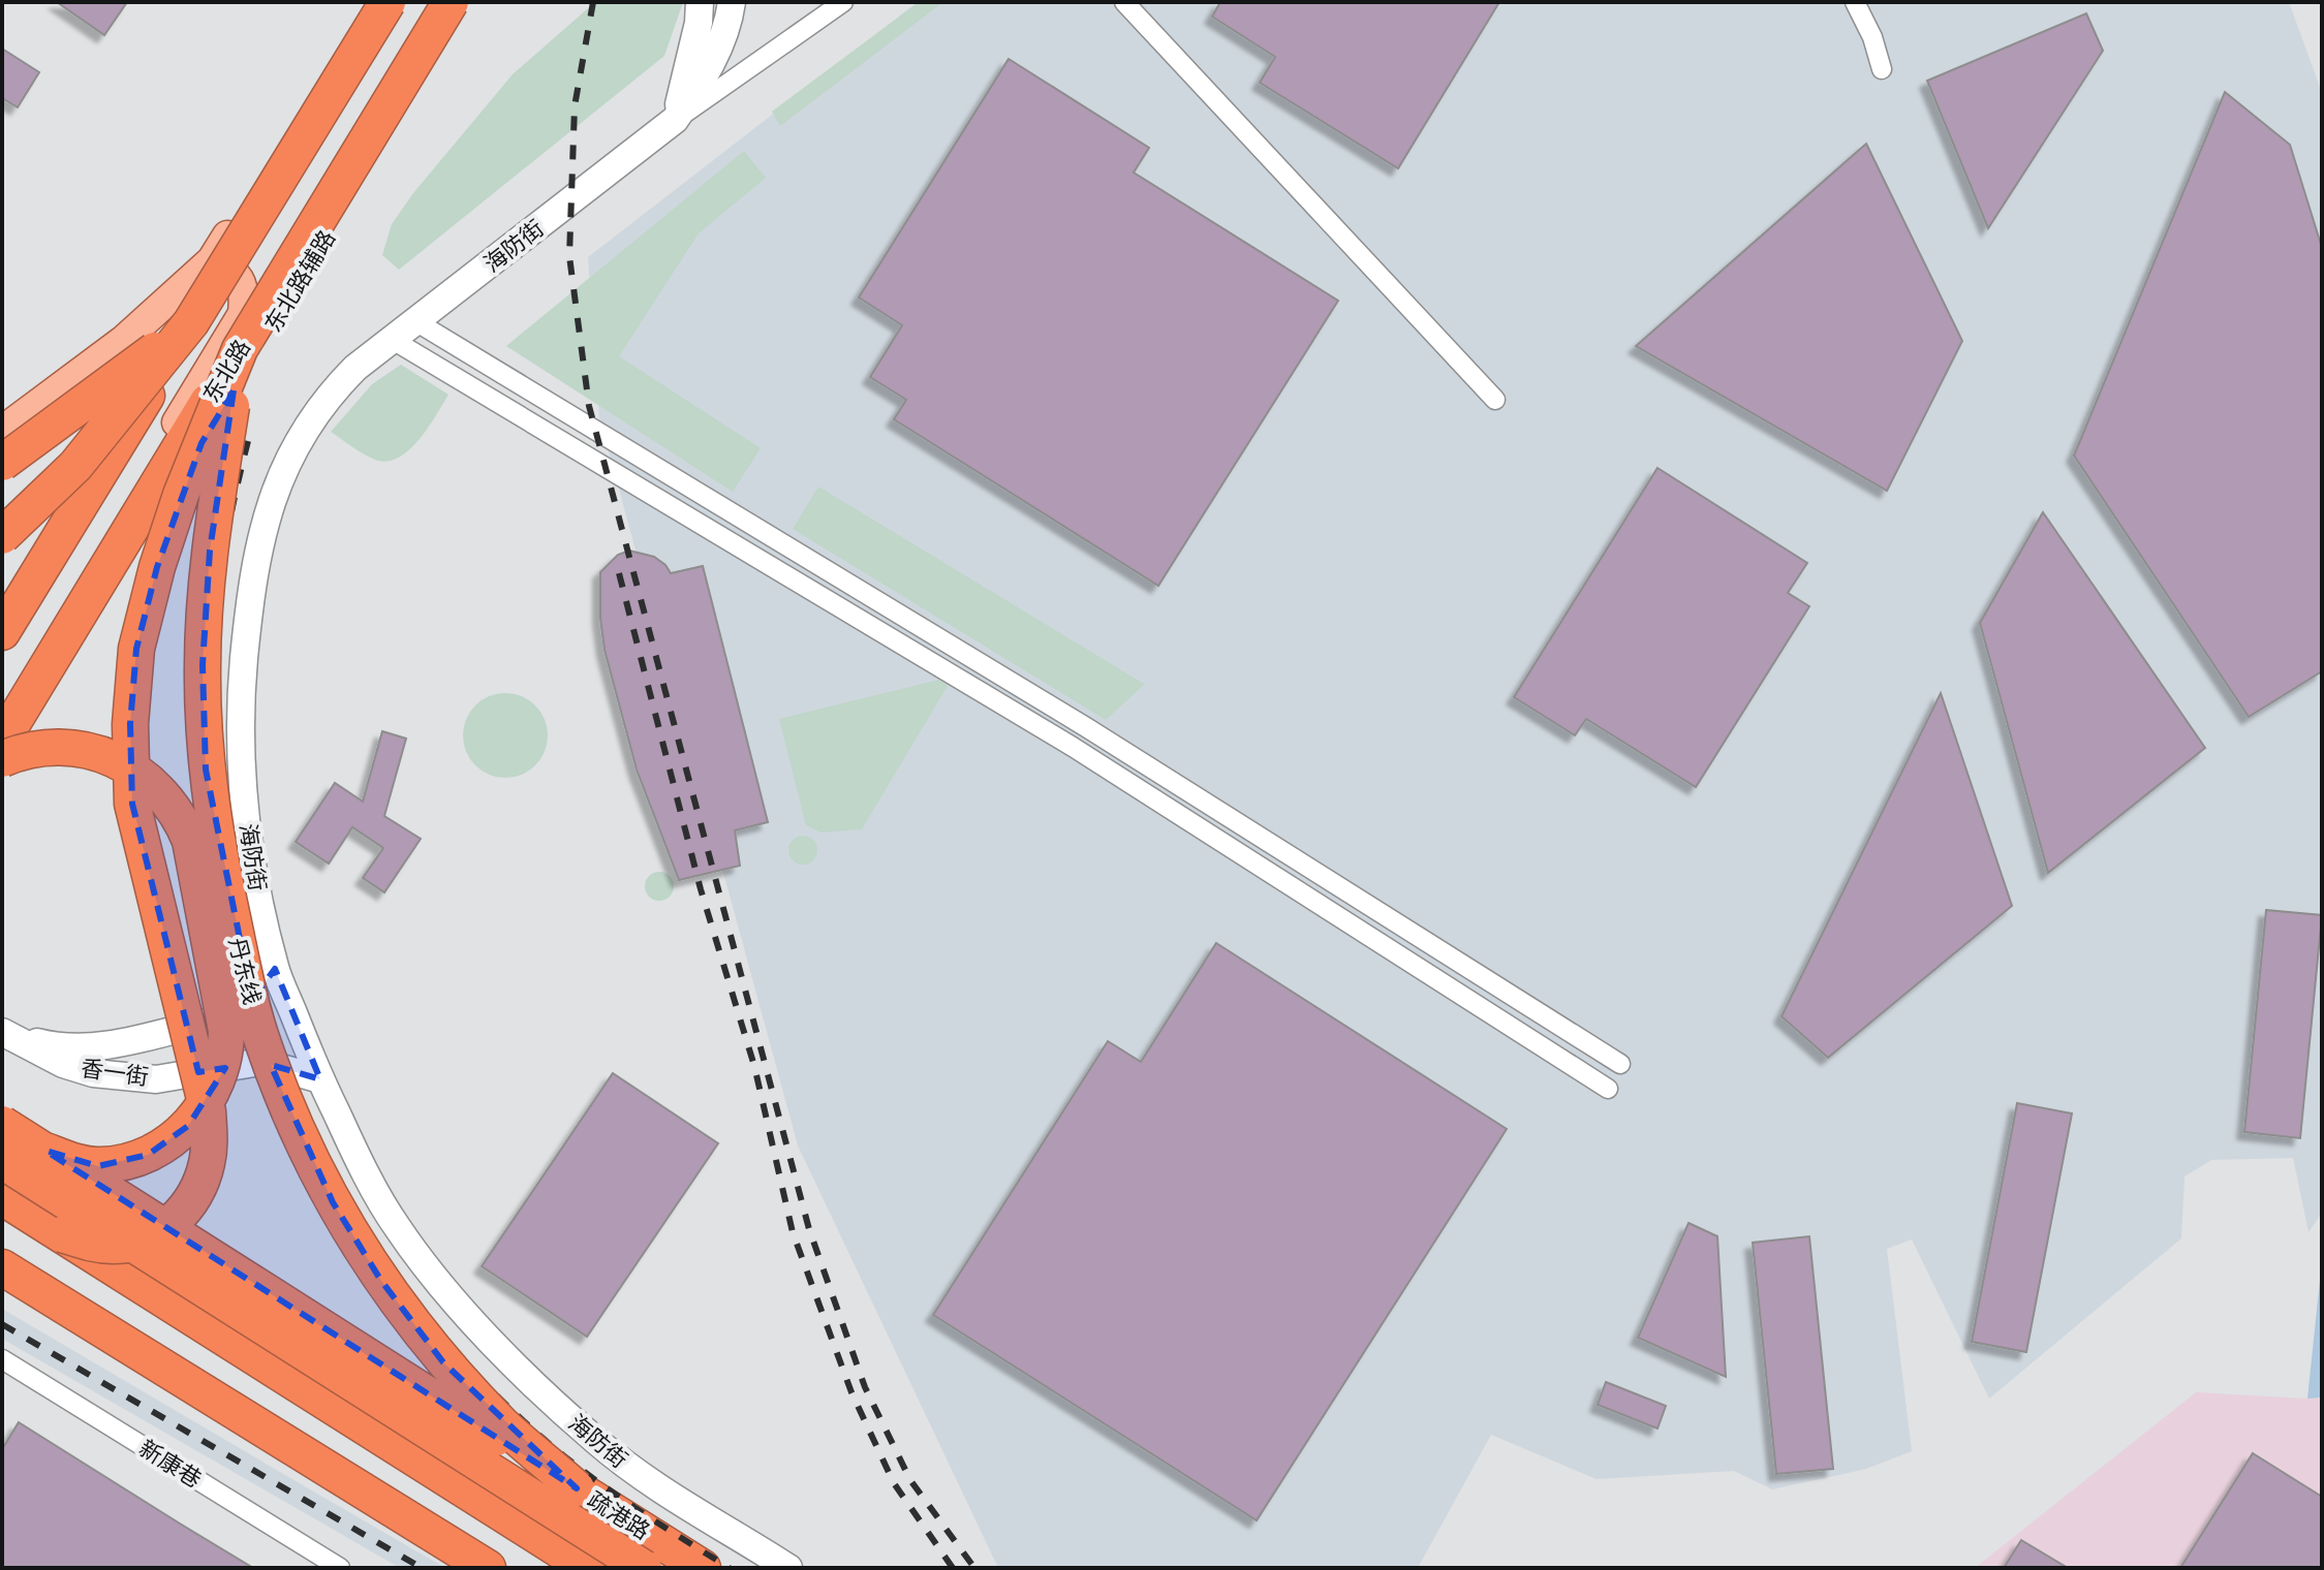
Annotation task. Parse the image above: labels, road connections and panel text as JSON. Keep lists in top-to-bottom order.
{
  "streets": {
    "highway": ["东北路", "丹东线", "疏港路"],
    "street": [
      "海防街",
      "东北路辅路",
      "香一街",
      "新康巷"
    ]
  },
  "crossings": [
    ["海防街", "香一街"],
    ["东北路", "丹东线"],
    ["丹东线", "疏港路"]
  ]
}
